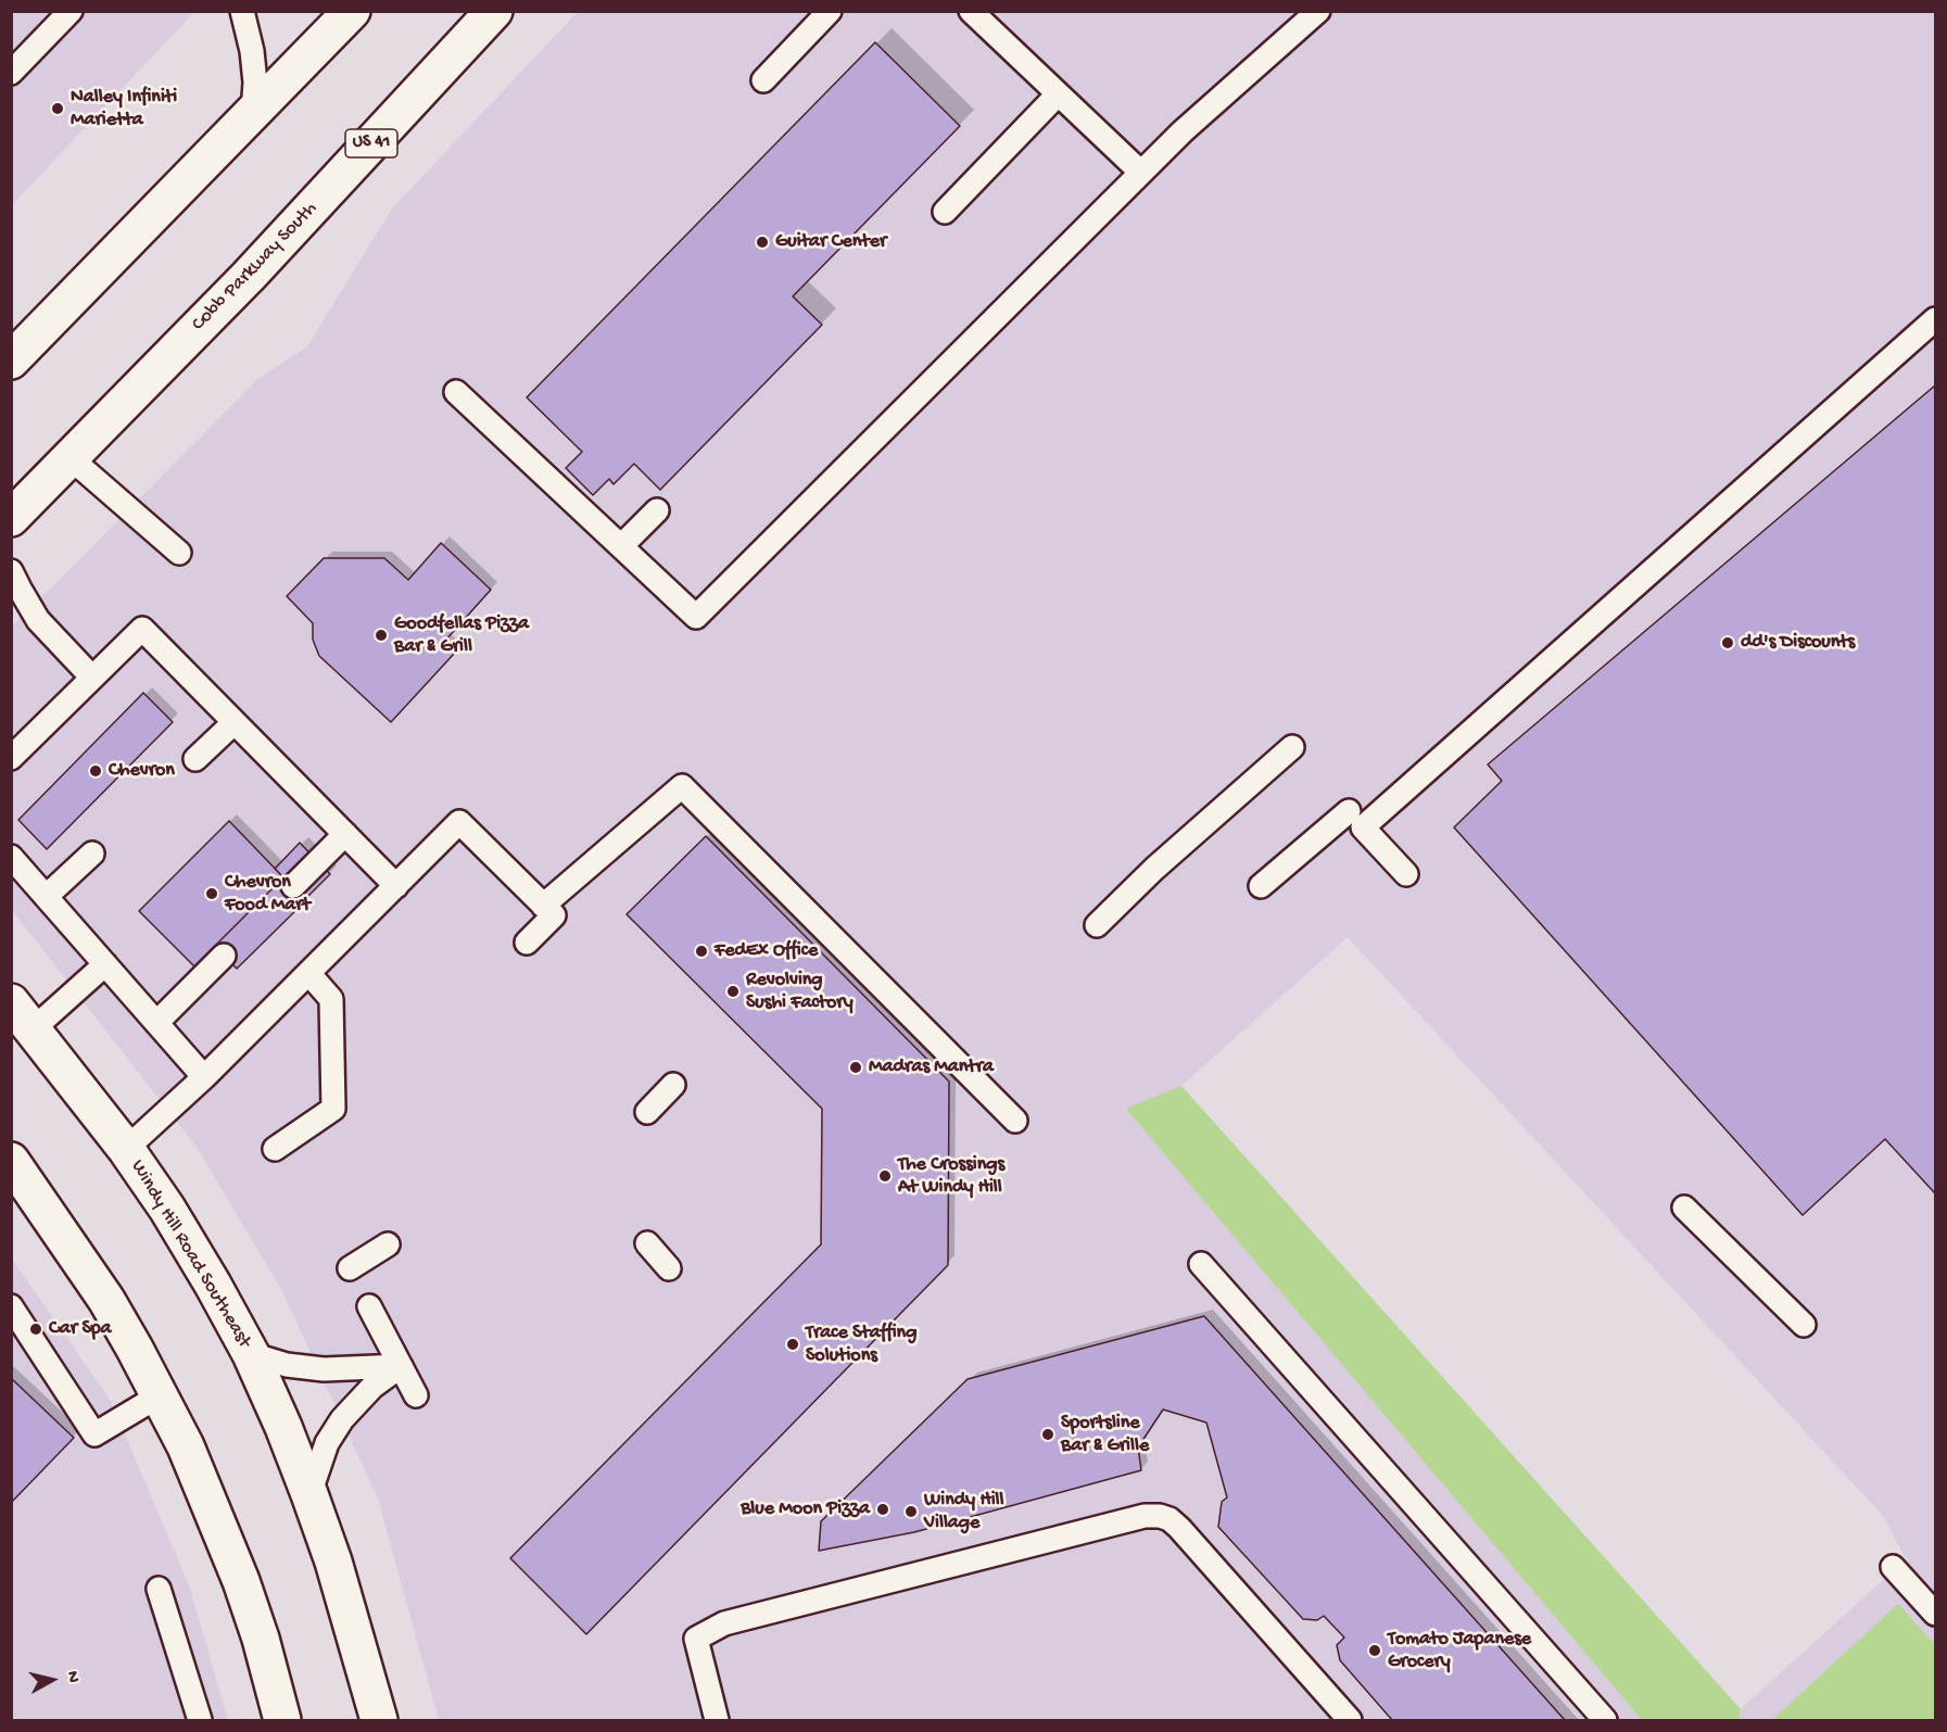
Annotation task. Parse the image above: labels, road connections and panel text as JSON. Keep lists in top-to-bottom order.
{
  "streets": {
    "main road": ["US 41", "Cobb Parkway South", "Windy Hill Road Southeast"]
  },
  "places": [
    "Nalley Infiniti Marietta",
    "Guitar Center",
    "Goodfellas Pizza Bar & Grill",
    "dd's Discounts",
    "Chevron",
    "Chevron Food Mart",
    "FedEx Office",
    "Revolving Sushi Factory",
    "Madras Mantra",
    "The Crossings At Windy Hill",
    "Car Spa",
    "Trace Staffing Solutions",
    "Sportsline Bar & Grille",
    "Blue Moon Pizza",
    "Windy Hill Village",
    "Tomato Japanese Grocery"
  ],
  "north": "right"
}
